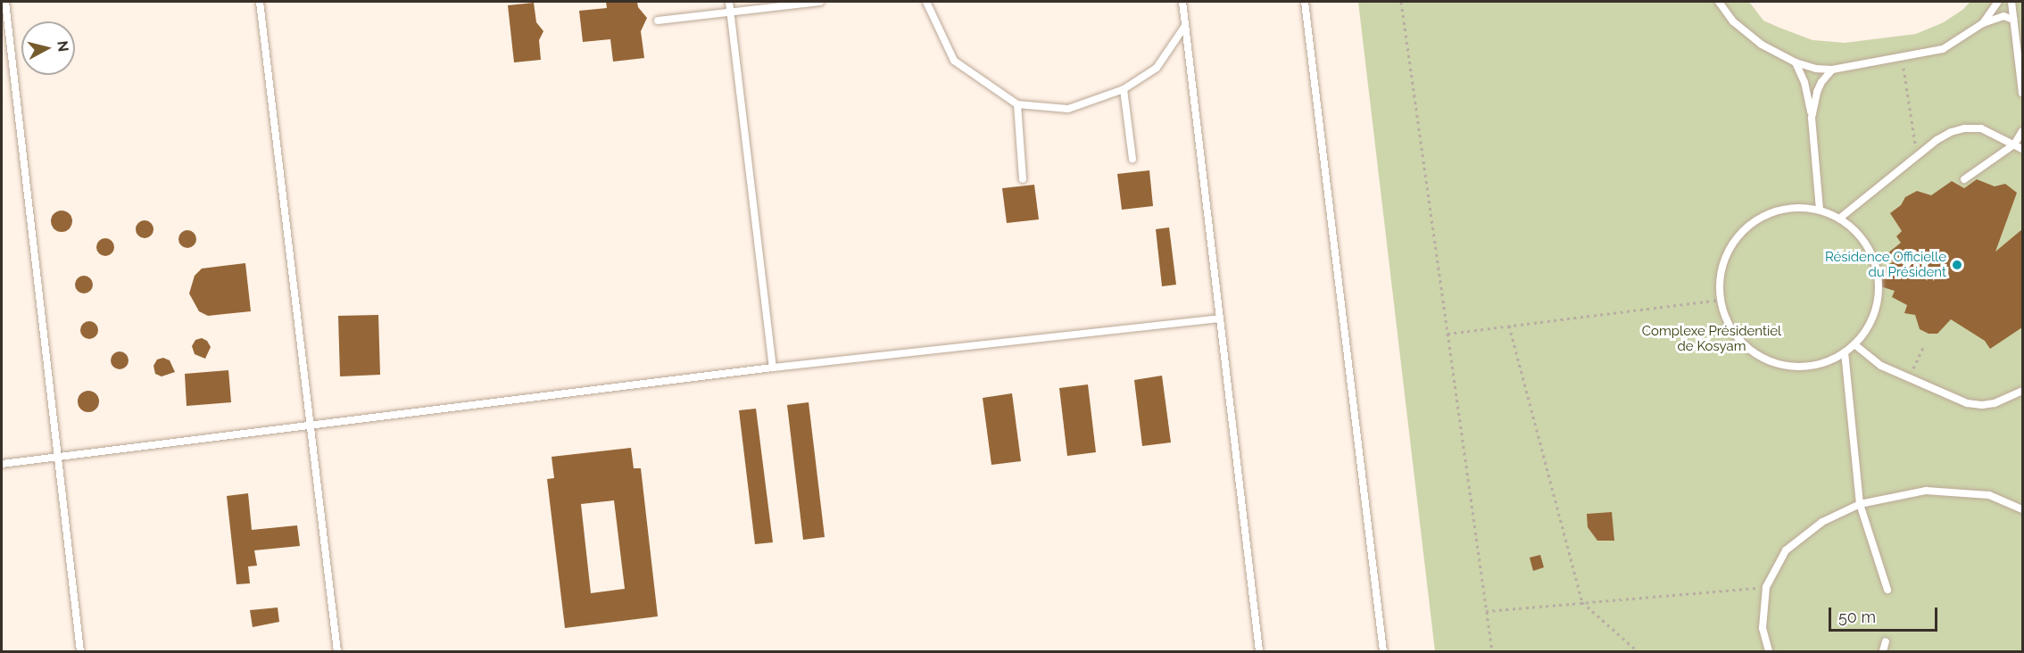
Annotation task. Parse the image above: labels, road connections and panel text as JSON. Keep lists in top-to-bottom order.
{
  "parks": ["Complexe Présidentiel de Kosyam"],
  "places": ["Résidence Officielle du Président"],
  "scale_bar": "50 m",
  "north": "right"
}
